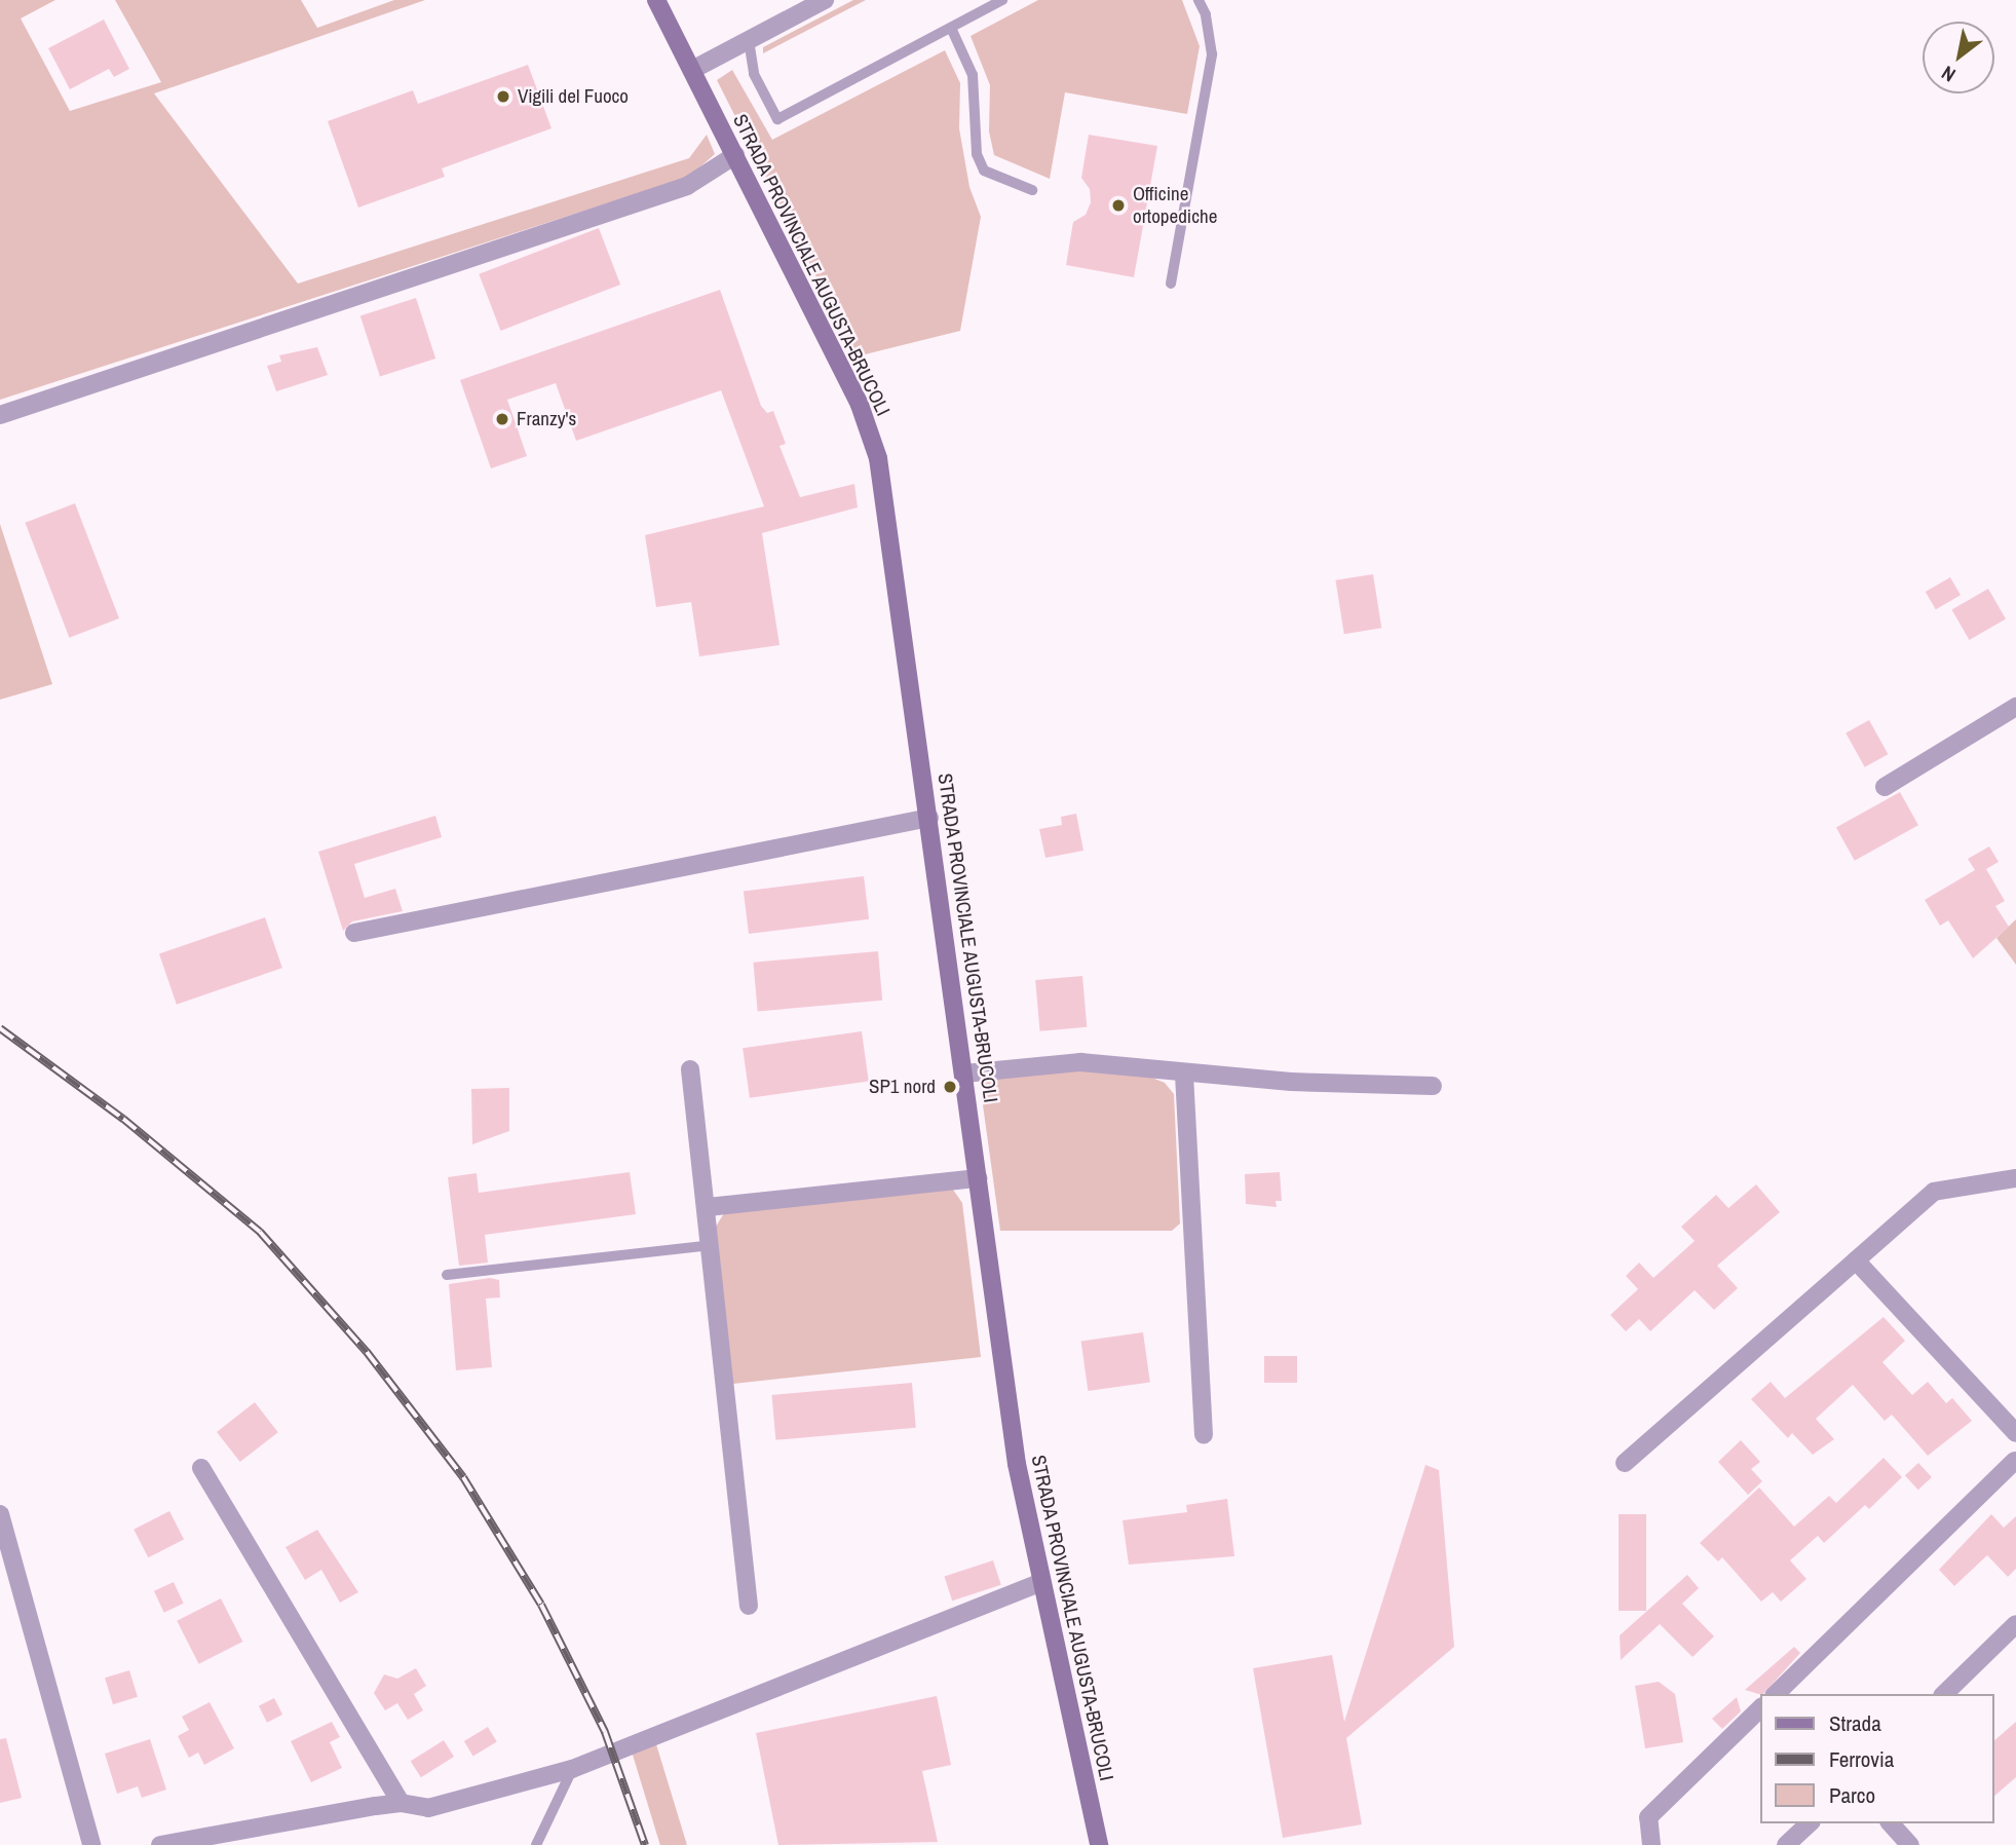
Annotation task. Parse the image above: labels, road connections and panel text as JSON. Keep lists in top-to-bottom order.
{
  "streets": {
    "main road": ["STRADA PROVINCIALE AUGUSTA-BRUCOLI"]
  },
  "places": [
    "Vigili del Fuoco",
    "Officine ortopediche",
    "Franzy's",
    "SP1 nord"
  ],
  "legend": ["Strada", "Ferrovia", "Parco"],
  "north": "bottom left"
}
